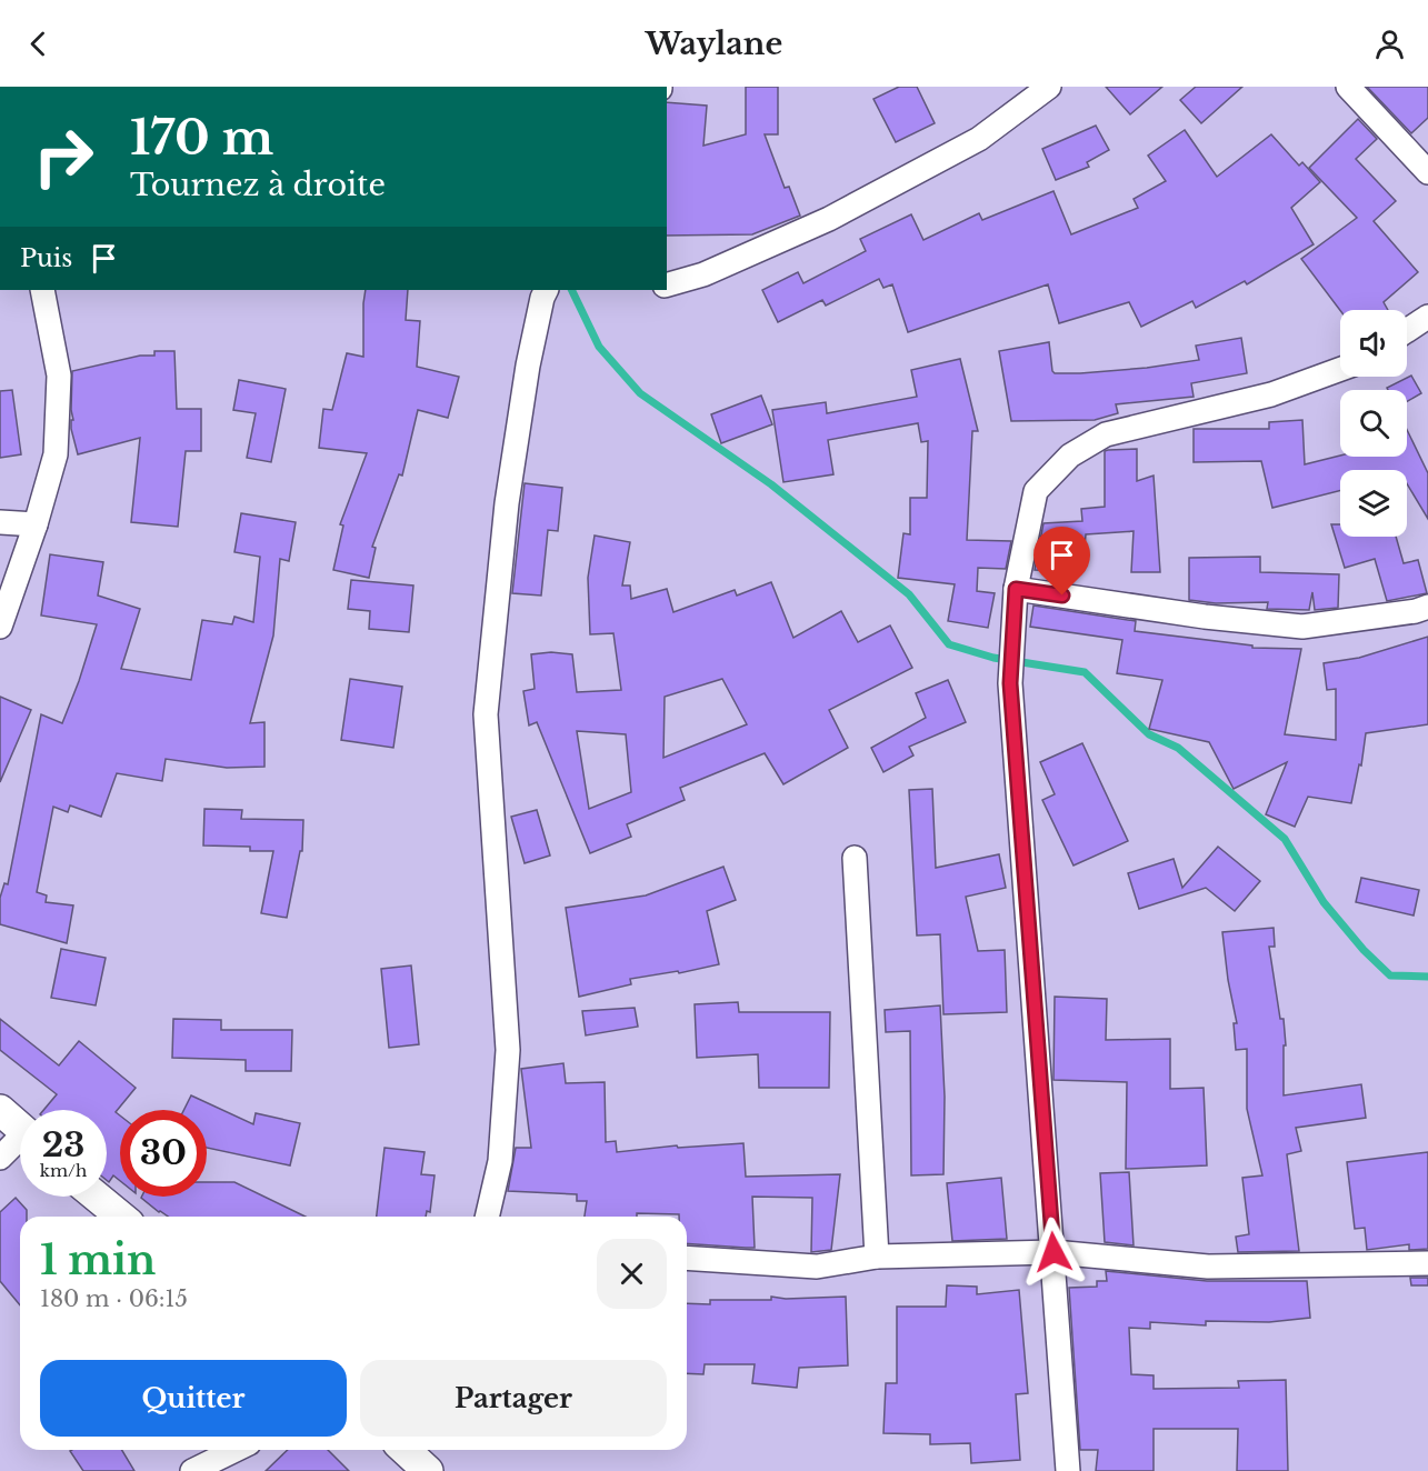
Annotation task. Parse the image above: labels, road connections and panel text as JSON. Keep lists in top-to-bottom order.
{
  "page": {
    "header": "Waylane",
    "turn": ["170 m", "Tournez à droite"],
    "then": "Puis",
    "speed": "23 km/h",
    "limit": "30",
    "heading": ["1 min", "180 m · 06:15"],
    "buttons": ["Quitter", "Partager"]
  }
}
